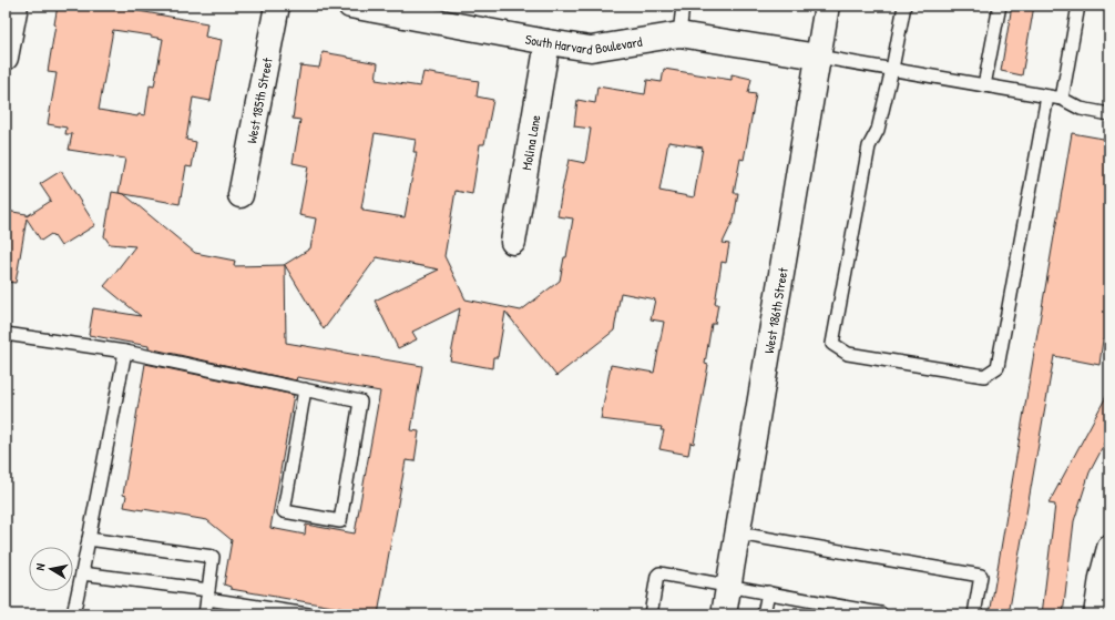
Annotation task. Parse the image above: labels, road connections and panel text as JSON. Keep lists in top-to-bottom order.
{
  "streets": {
    "main road": [
      "South Harvard Boulevard",
      "West 185th Street",
      "Molina Lane",
      "West 186th Street"
    ]
  },
  "crossings": [
    ["South Harvard Boulevard", "Molina Lane"],
    ["South Harvard Boulevard", "West 186th Street"]
  ],
  "north": "left"
}
